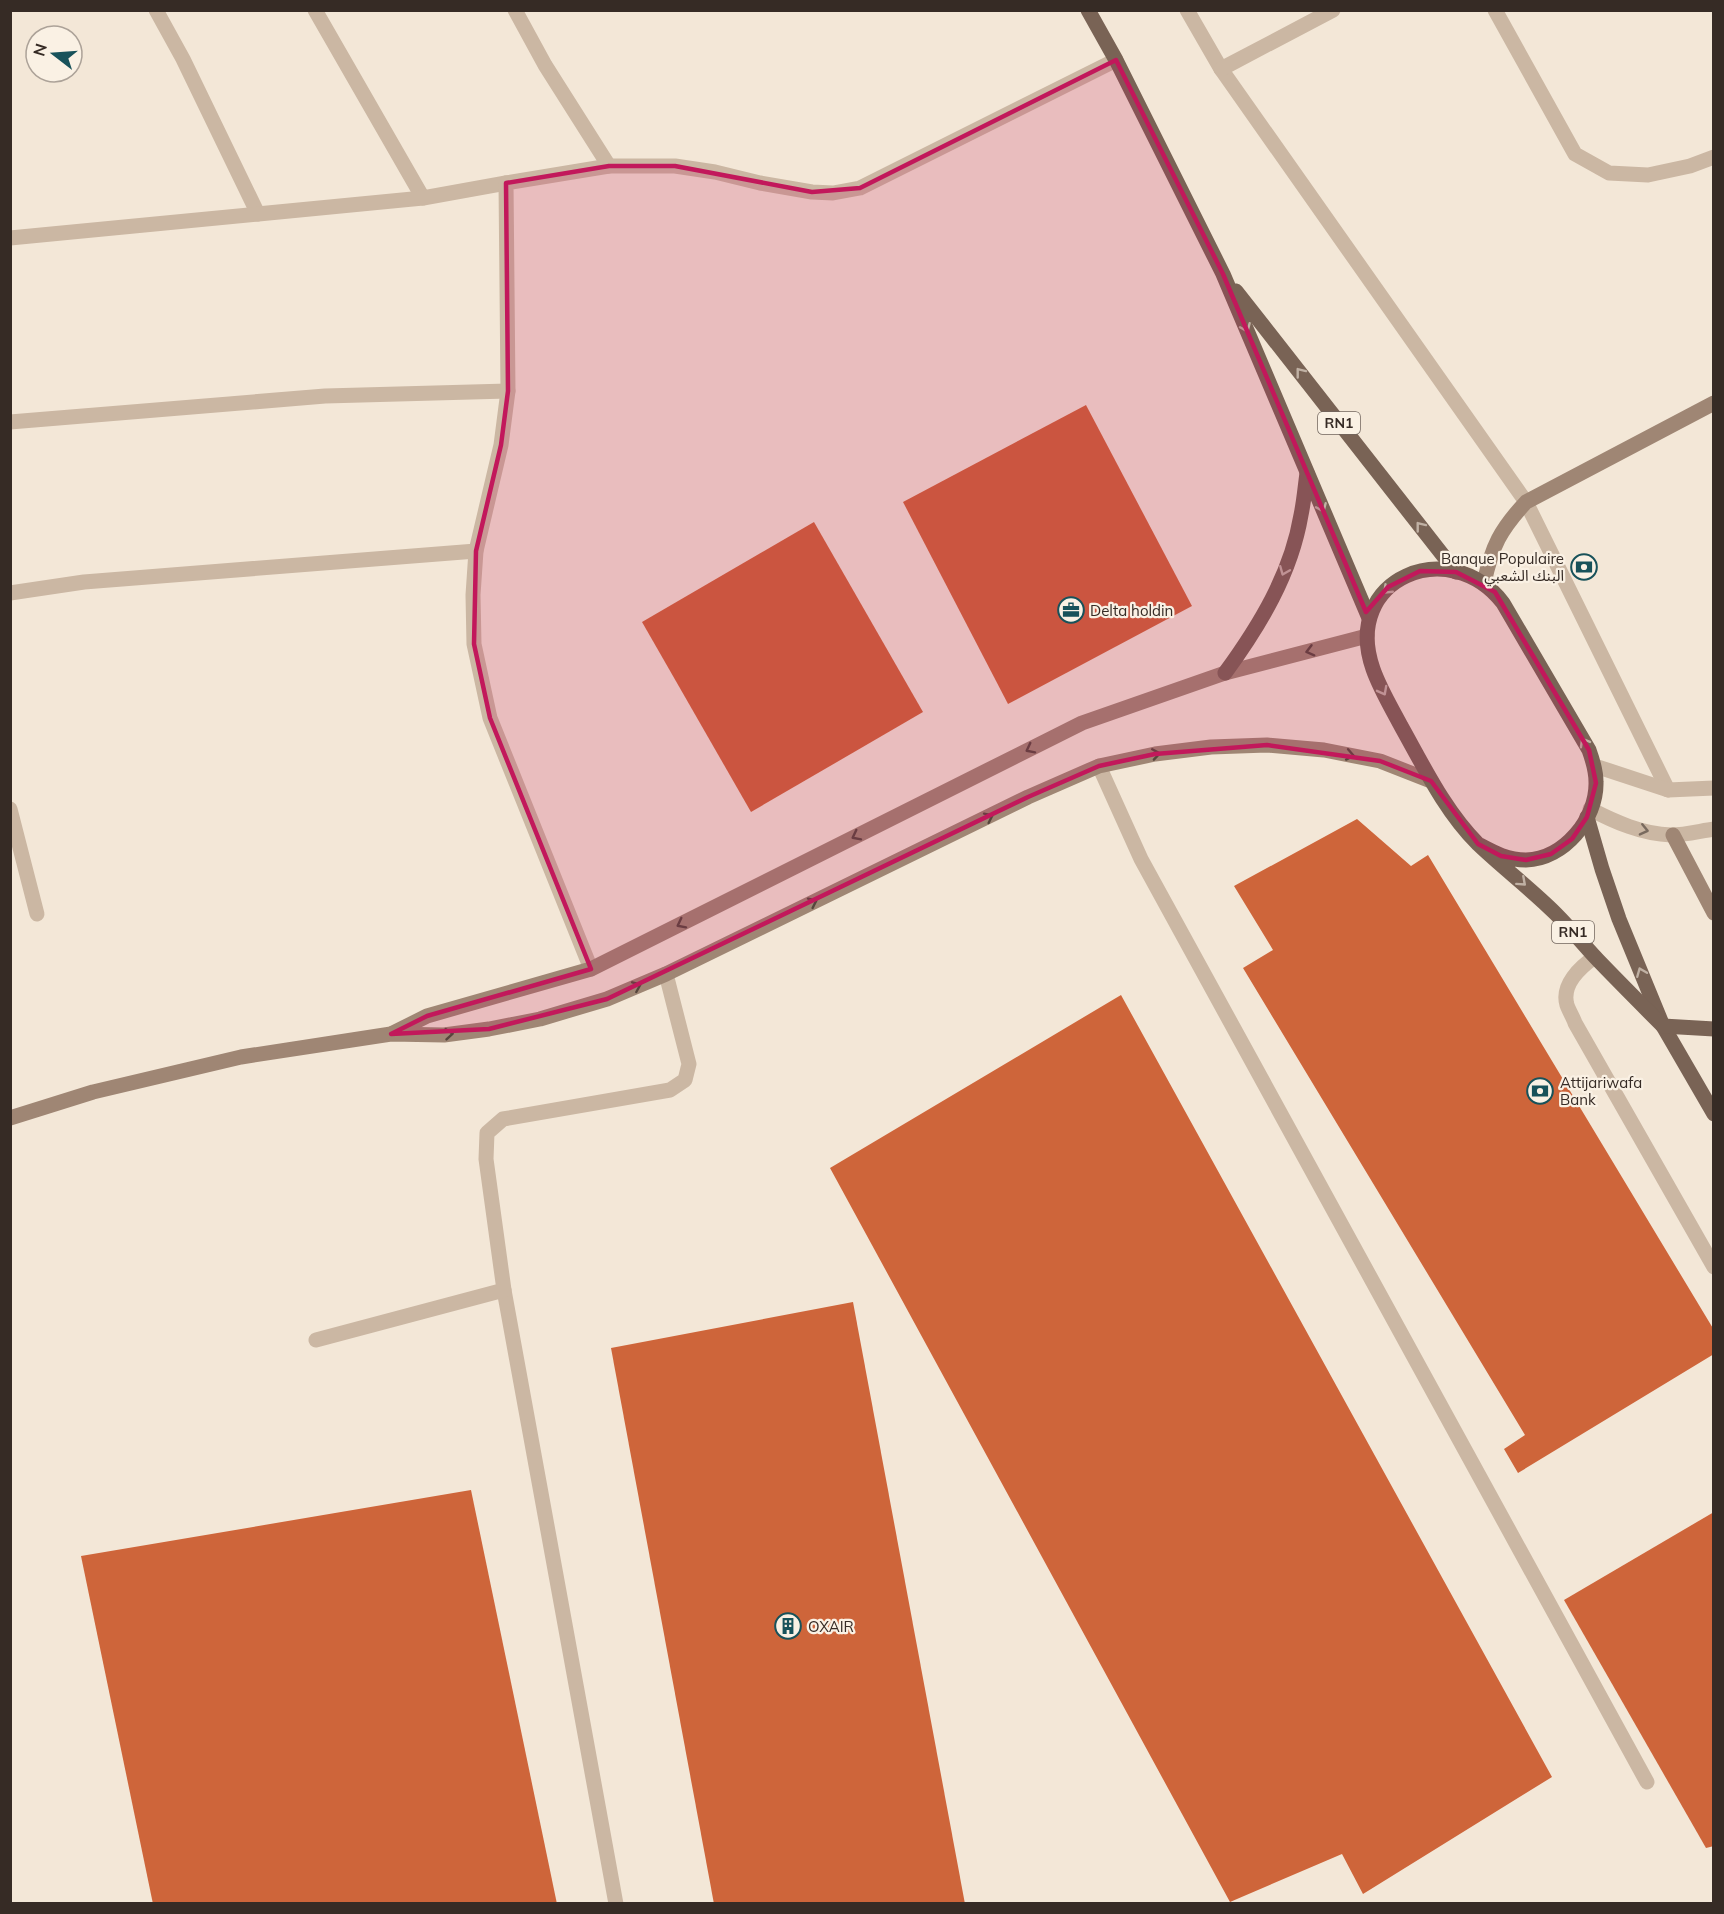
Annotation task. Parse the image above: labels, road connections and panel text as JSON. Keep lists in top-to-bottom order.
{
  "streets": {
    "main road": ["RN1"]
  },
  "places": {
    "bank": ["Banque Populaire البنك الشعبي", "Attijariwafa Bank"],
    "office": ["Delta holdin"],
    "building": ["OXAIR"]
  },
  "north": "left"
}
